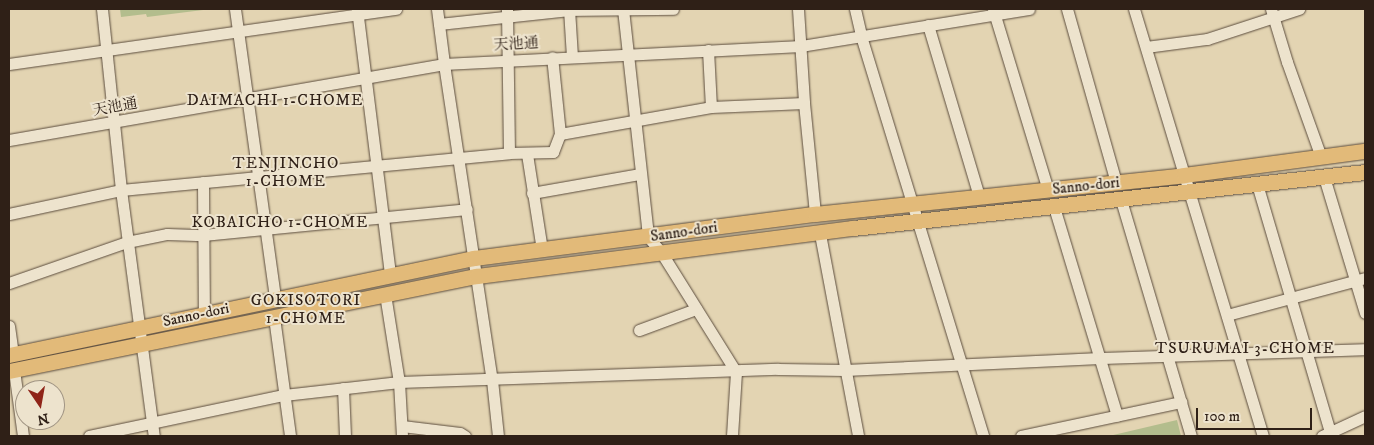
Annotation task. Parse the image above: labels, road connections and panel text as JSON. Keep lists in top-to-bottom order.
{
  "streets": {
    "main road": ["Sanno-dori"],
    "street": ["天池通"]
  },
  "districts": [
    "DAIMACHI 1-CHOME",
    "TENJINCHO 1-CHOME",
    "KOBAICHO 1-CHOME",
    "GOKISOTORI 1-CHOME",
    "TSURUMAI 3-CHOME"
  ],
  "scale_bar": "100 m",
  "north": "bottom"
}
